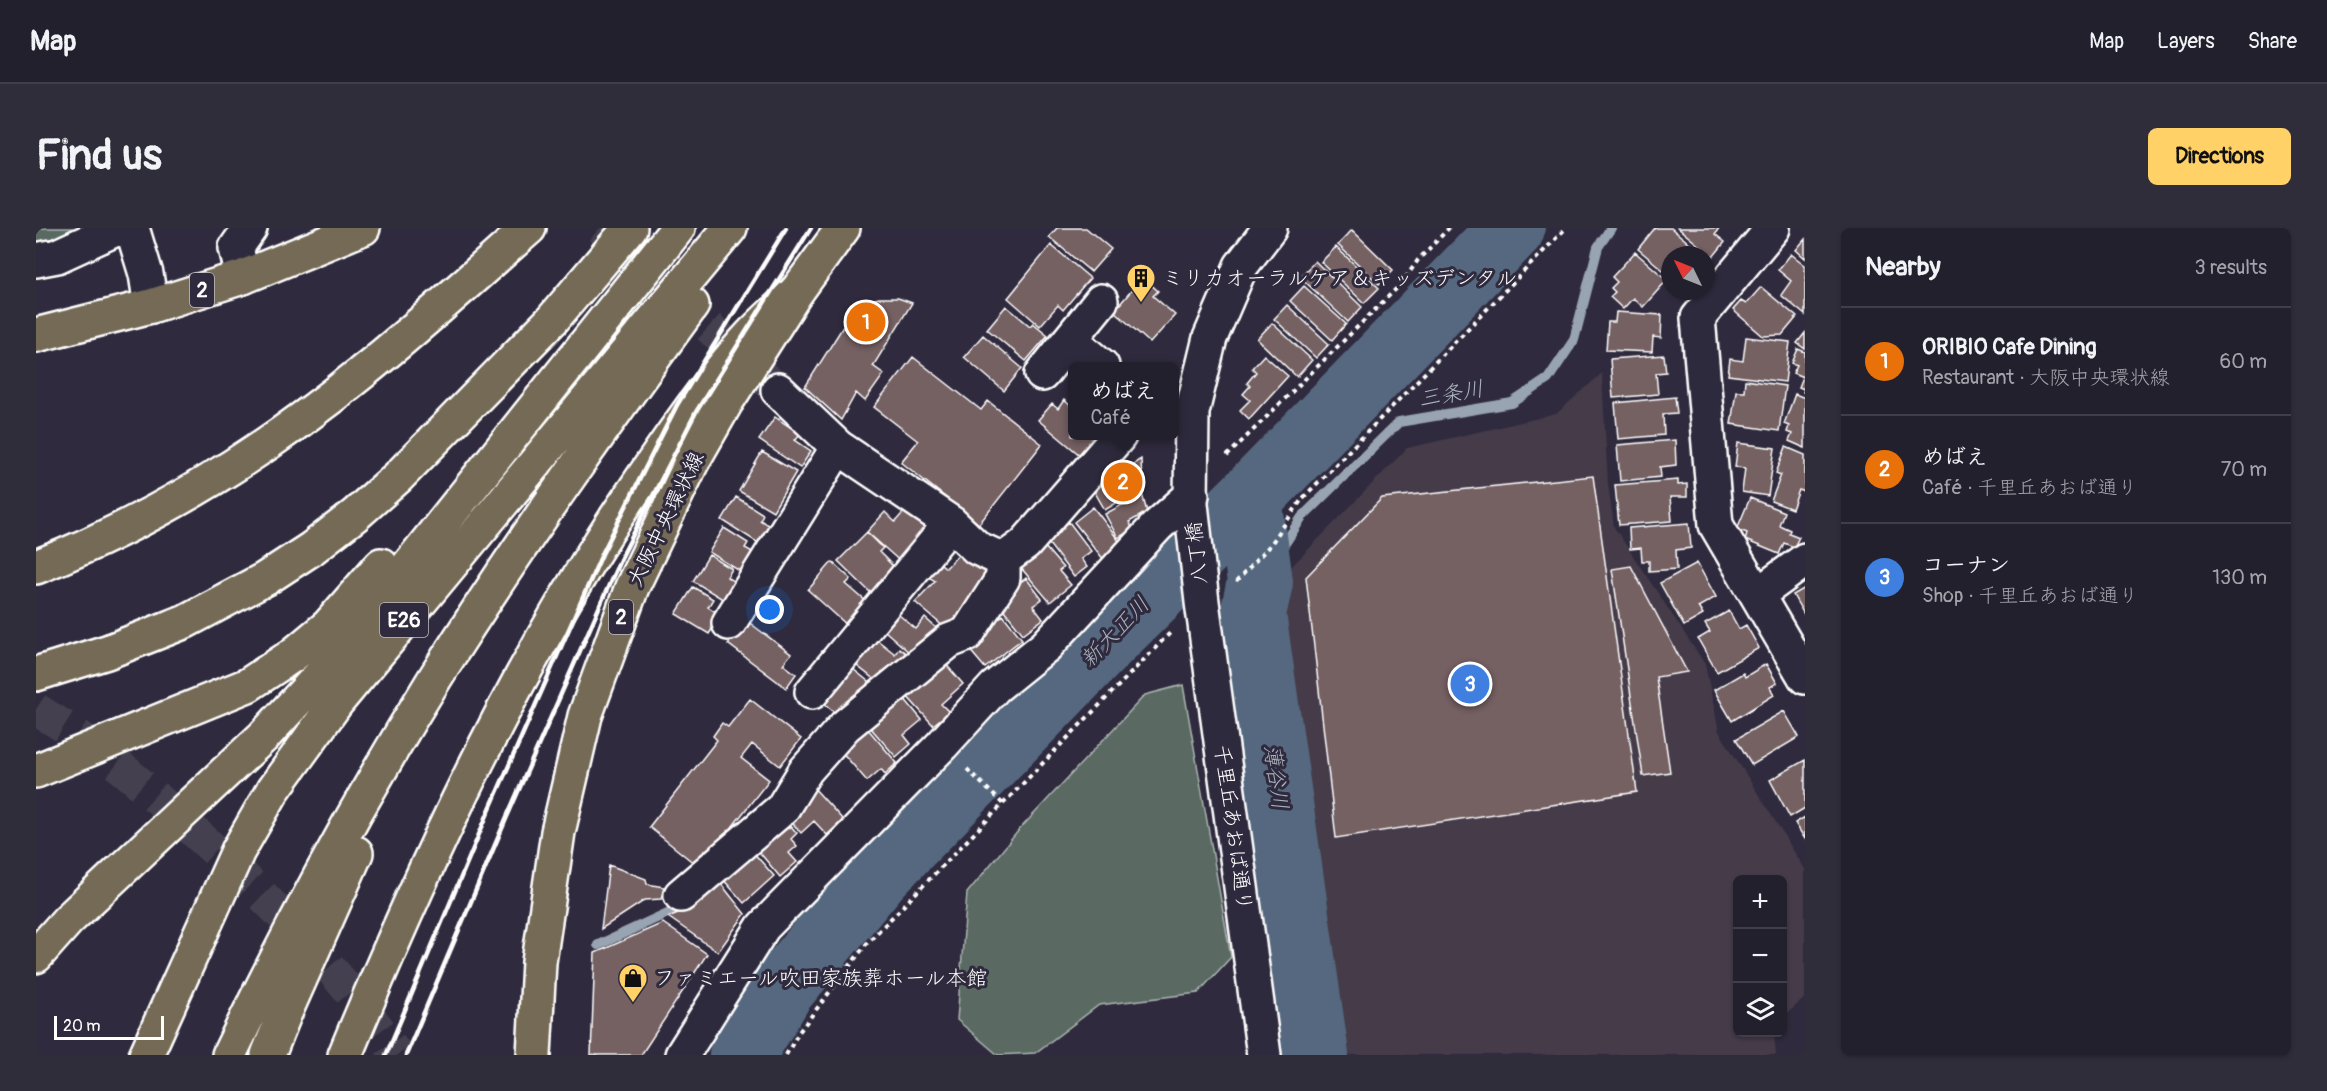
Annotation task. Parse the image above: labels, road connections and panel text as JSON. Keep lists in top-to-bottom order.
{
  "streets": {
    "main road": ["2", "大阪中央環状線", "E26"],
    "street": ["八丁橋", "千里丘あおば通り"]
  },
  "crossings": [
    ["八丁橋", "千里丘あおば通り"]
  ],
  "water": ["三条川", "新大正川", "薄谷川"],
  "places": {
    "building": ["ミリカオーラルケア＆キッズデンタル"],
    "shop": ["ファミエール吹田家族葬ホール本館"]
  },
  "scale_bar": "20 m",
  "north": "top left",
  "page": {
    "header": "Map",
    "nav": ["Map", "Layers", "Share"],
    "buttons": "Directions",
    "title": "Find us",
    "heading": ["Nearby", "3 results"],
    "pins": ["1", "2", "3"],
    "list": [
      {
        "mark": "1",
        "name": "ORIBIO Cafe Dining",
        "note": "Restaurant · 大阪中央環状線",
        "value": "60 m"
      },
      {
        "mark": "2",
        "name": "めばえ",
        "note": "Café · 千里丘あおば通り",
        "value": "70 m"
      },
      {
        "mark": "3",
        "name": "コーナン",
        "note": "Shop · 千里丘あおば通り",
        "value": "130 m"
      }
    ],
    "popup": ["めばえ", "Café"],
    "map_buttons": ["+", "−"],
    "scale": "20 m"
  }
}
